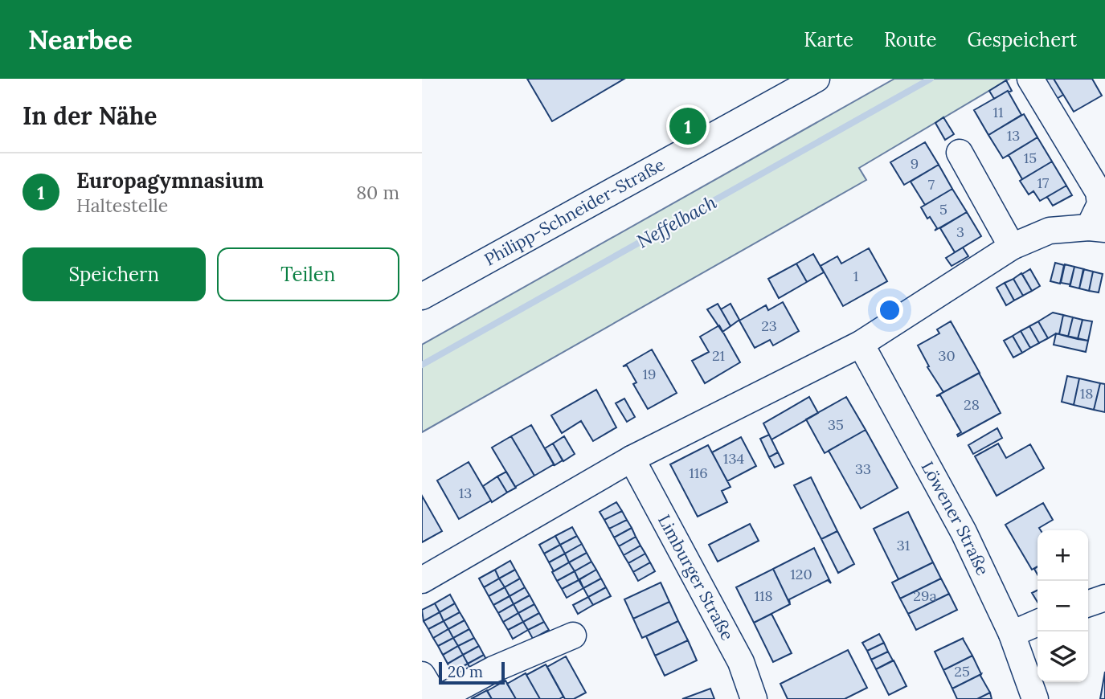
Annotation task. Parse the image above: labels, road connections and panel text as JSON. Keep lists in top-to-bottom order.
{
  "streets": {
    "street": ["Philipp-Schneider-Straße", "Löwener Straße", "Limburger Straße"]
  },
  "water": ["Neffelbach"],
  "house_numbers": [
    "11",
    "13",
    "15",
    "9",
    "17",
    "7",
    "5",
    "3",
    "1",
    "23",
    "21",
    "30",
    "19",
    "18",
    "28",
    "35",
    "134",
    "33",
    "116",
    "13",
    "31",
    "120",
    "118",
    "29a",
    "25"
  ],
  "scale_bar": "20 m",
  "page": {
    "header": "Nearbee",
    "nav": ["Karte", "Route", "Gespeichert"],
    "heading": "In der Nähe",
    "pins": "1",
    "list": [
      {
        "mark": "1",
        "name": "Europagymnasium",
        "note": "Haltestelle",
        "value": "80 m"
      }
    ],
    "buttons": ["Speichern", "Teilen"],
    "map_buttons": ["+", "−"],
    "scale": "20 m"
  }
}
